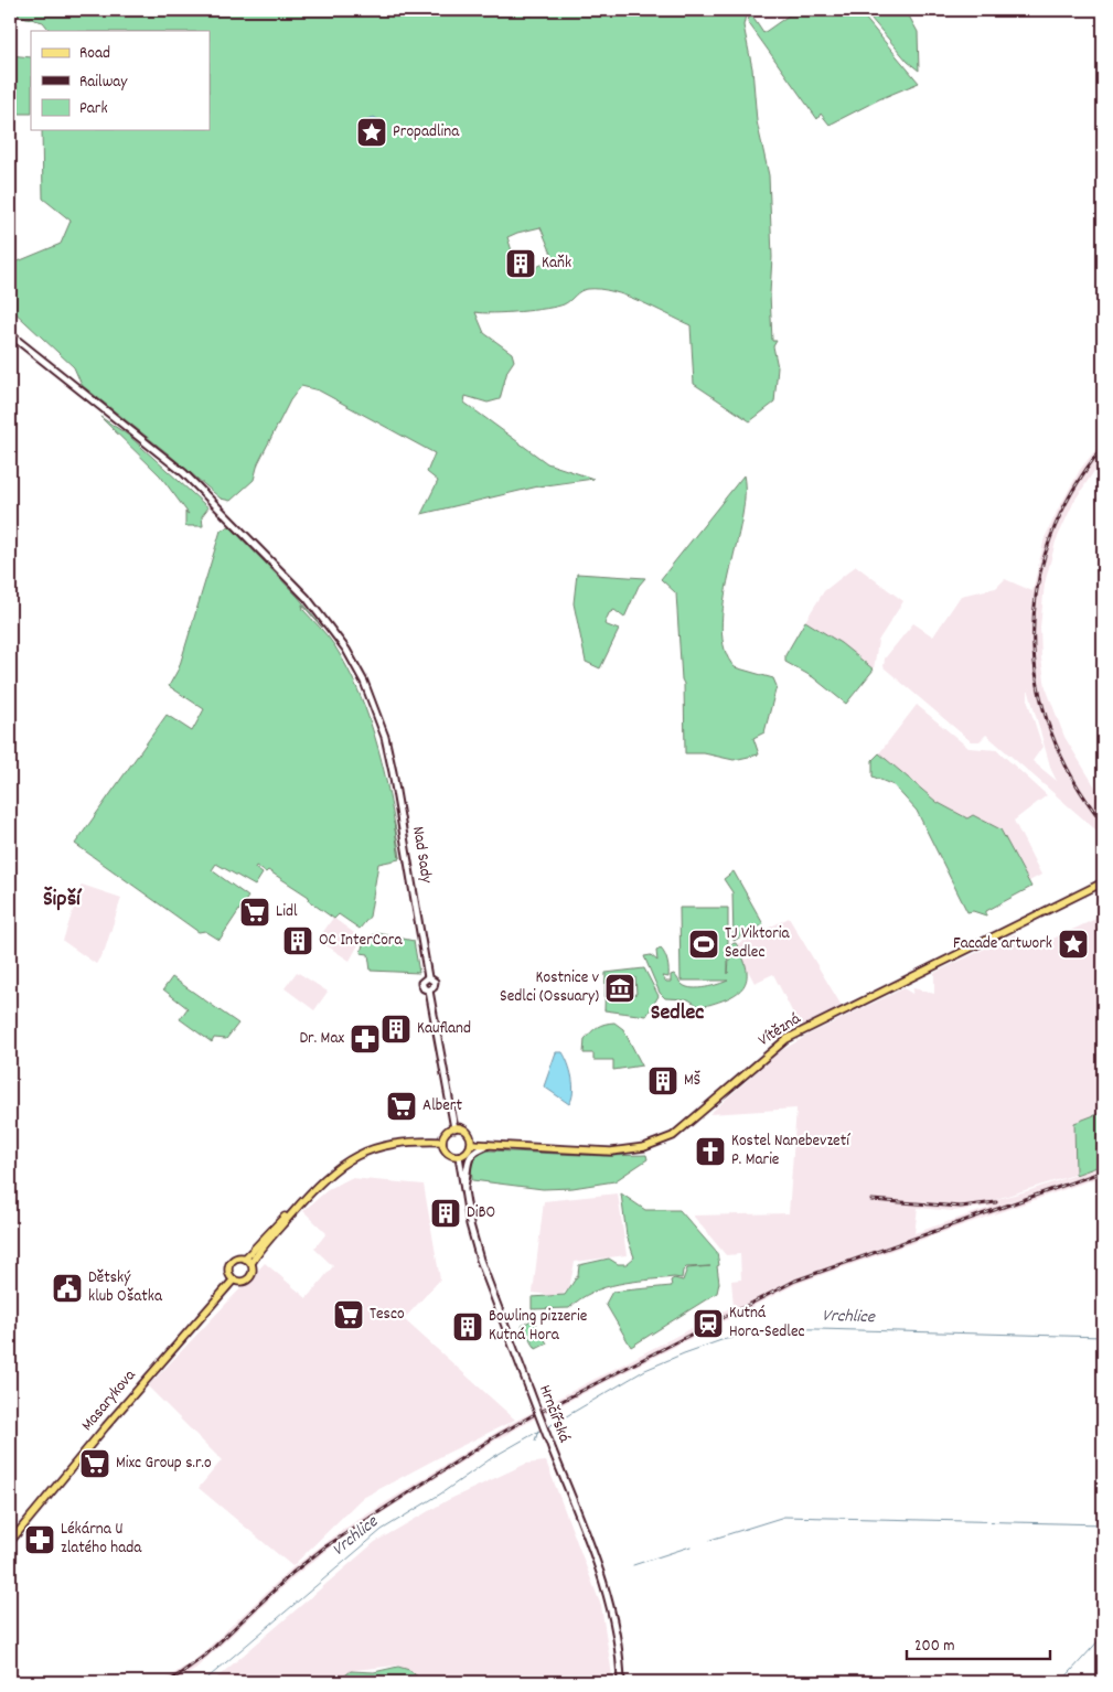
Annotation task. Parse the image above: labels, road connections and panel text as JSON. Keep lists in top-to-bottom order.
{
  "streets": {
    "main road": ["Vítězná", "Masarykova"],
    "street": ["Nad Sady", "Hrnčířská"]
  },
  "crossings": [
    ["Nad Sady", "Vítězná"],
    ["Nad Sady", "Hrnčířská"],
    ["Vítězná", "Hrnčířská"]
  ],
  "districts": ["Šipší", "Sedlec"],
  "water": ["Vrchlice"],
  "places": {
    "place": ["Propadlina", "Facade artwork"],
    "building": [
      "Kaňk",
      "OC InterCora",
      "Kaufland",
      "MŠ",
      "DiBO",
      "Bowling pizzerie Kutná Hora"
    ],
    "supermarket": [
      "Lidl",
      "Albert",
      "Tesco",
      "Mixc Group s.r.o"
    ],
    "sports": ["TJ Viktoria Sedlec"],
    "museum": ["Kostnice v Sedlci (Ossuary)"],
    "pharmacy": ["Dr. Max", "Lékárna U zlatého hada"],
    "church": ["Kostel Nanebevzetí P. Marie"],
    "public building": ["Dětský klub Ošatka"],
    "station": ["Kutná Hora-Sedlec"]
  },
  "legend": ["Road", "Railway", "Park"],
  "scale_bar": "200 m"
}
